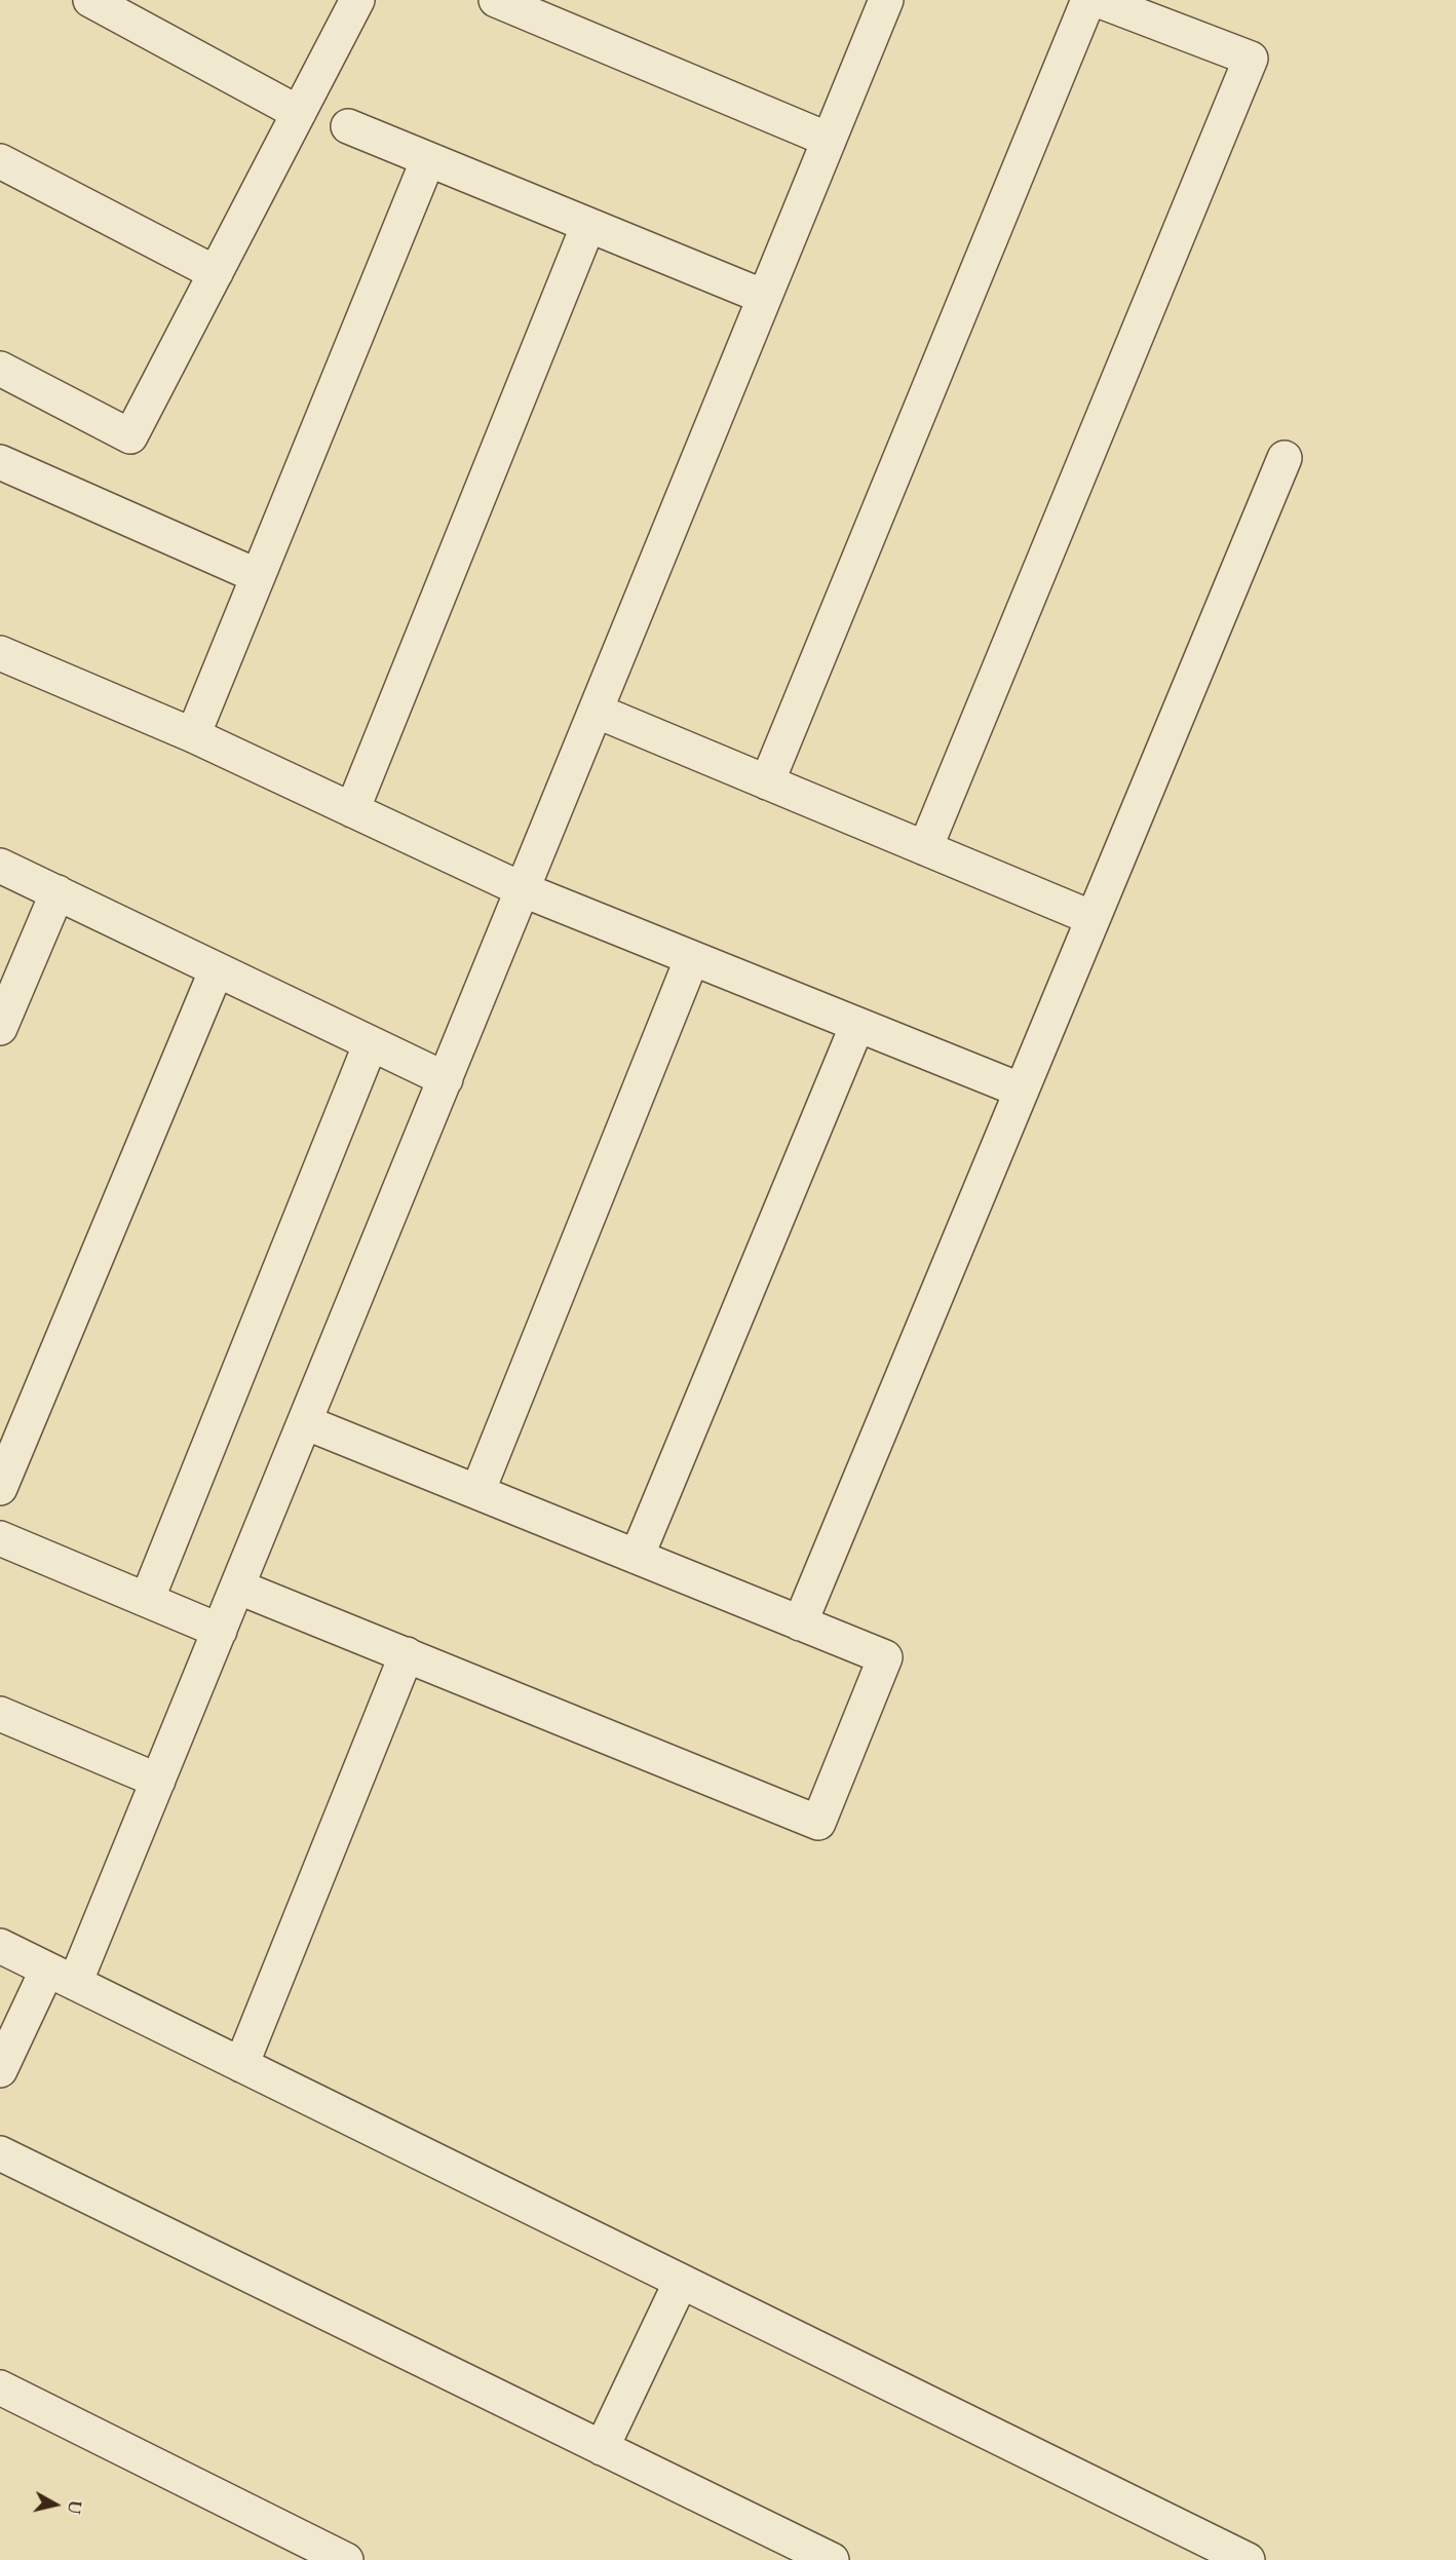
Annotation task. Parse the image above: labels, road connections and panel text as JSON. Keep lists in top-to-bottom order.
{
  "north": "right"
}
